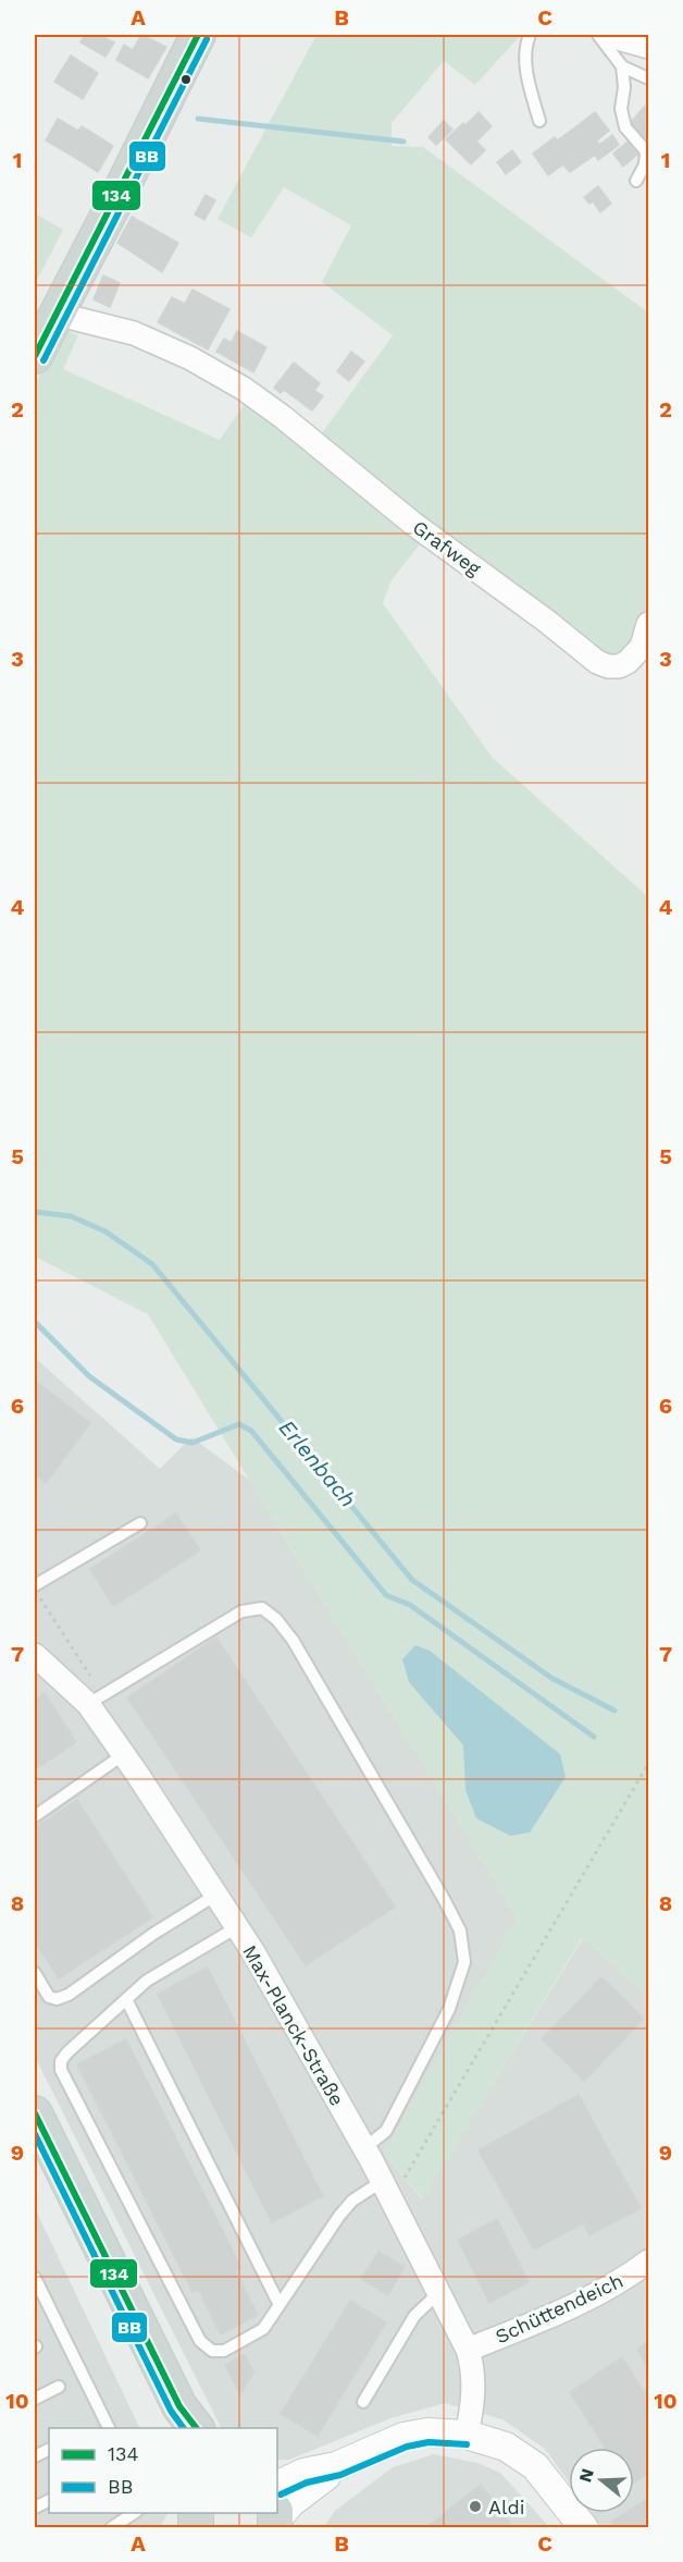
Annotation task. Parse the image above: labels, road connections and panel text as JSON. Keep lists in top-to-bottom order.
{
  "streets": {
    "street": ["Grafweg", "Max-Planck-Straße", "Schüttendeich"]
  },
  "crossings": [
    ["Max-Planck-Straße", "Schüttendeich"]
  ],
  "water": ["Erlenbach"],
  "places": ["Aldi"],
  "lines": ["transit line 134", "transit line BB"],
  "legend": ["134", "BB"],
  "north": "left",
  "grid": {
    "columns": ["A", "B", "C"],
    "rows": [
      "1",
      "2",
      "3",
      "4",
      "5",
      "6",
      "7",
      "8",
      "9",
      "10"
    ]
  }
}
